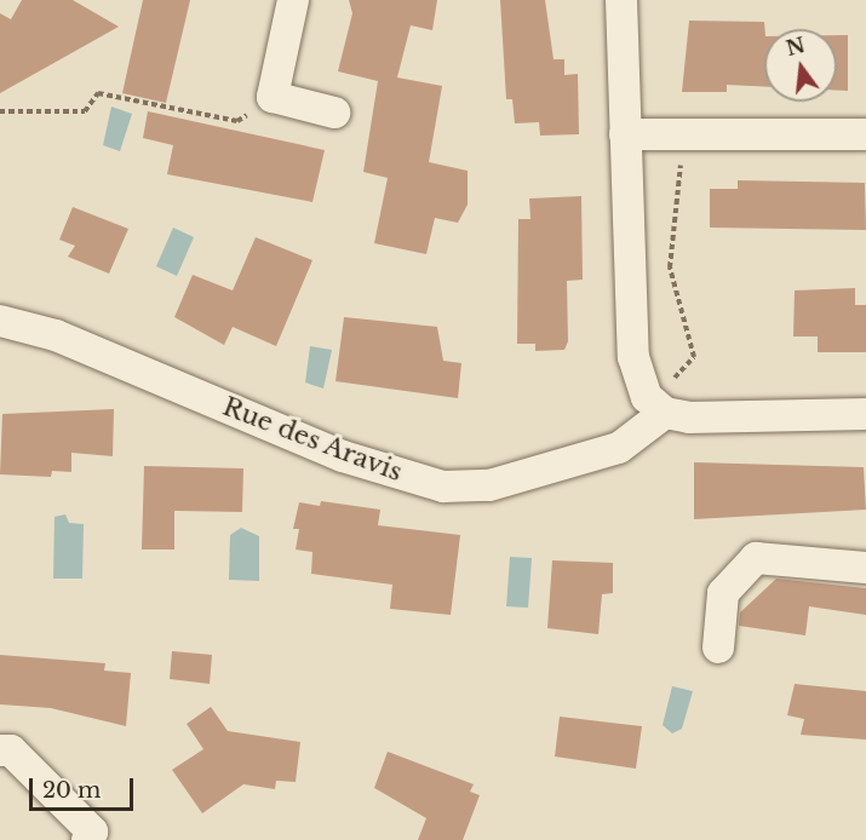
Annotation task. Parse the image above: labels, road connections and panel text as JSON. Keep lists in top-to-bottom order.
{
  "streets": {
    "street": ["Rue des Aravis"]
  },
  "scale_bar": "20 m",
  "north": "top"
}
